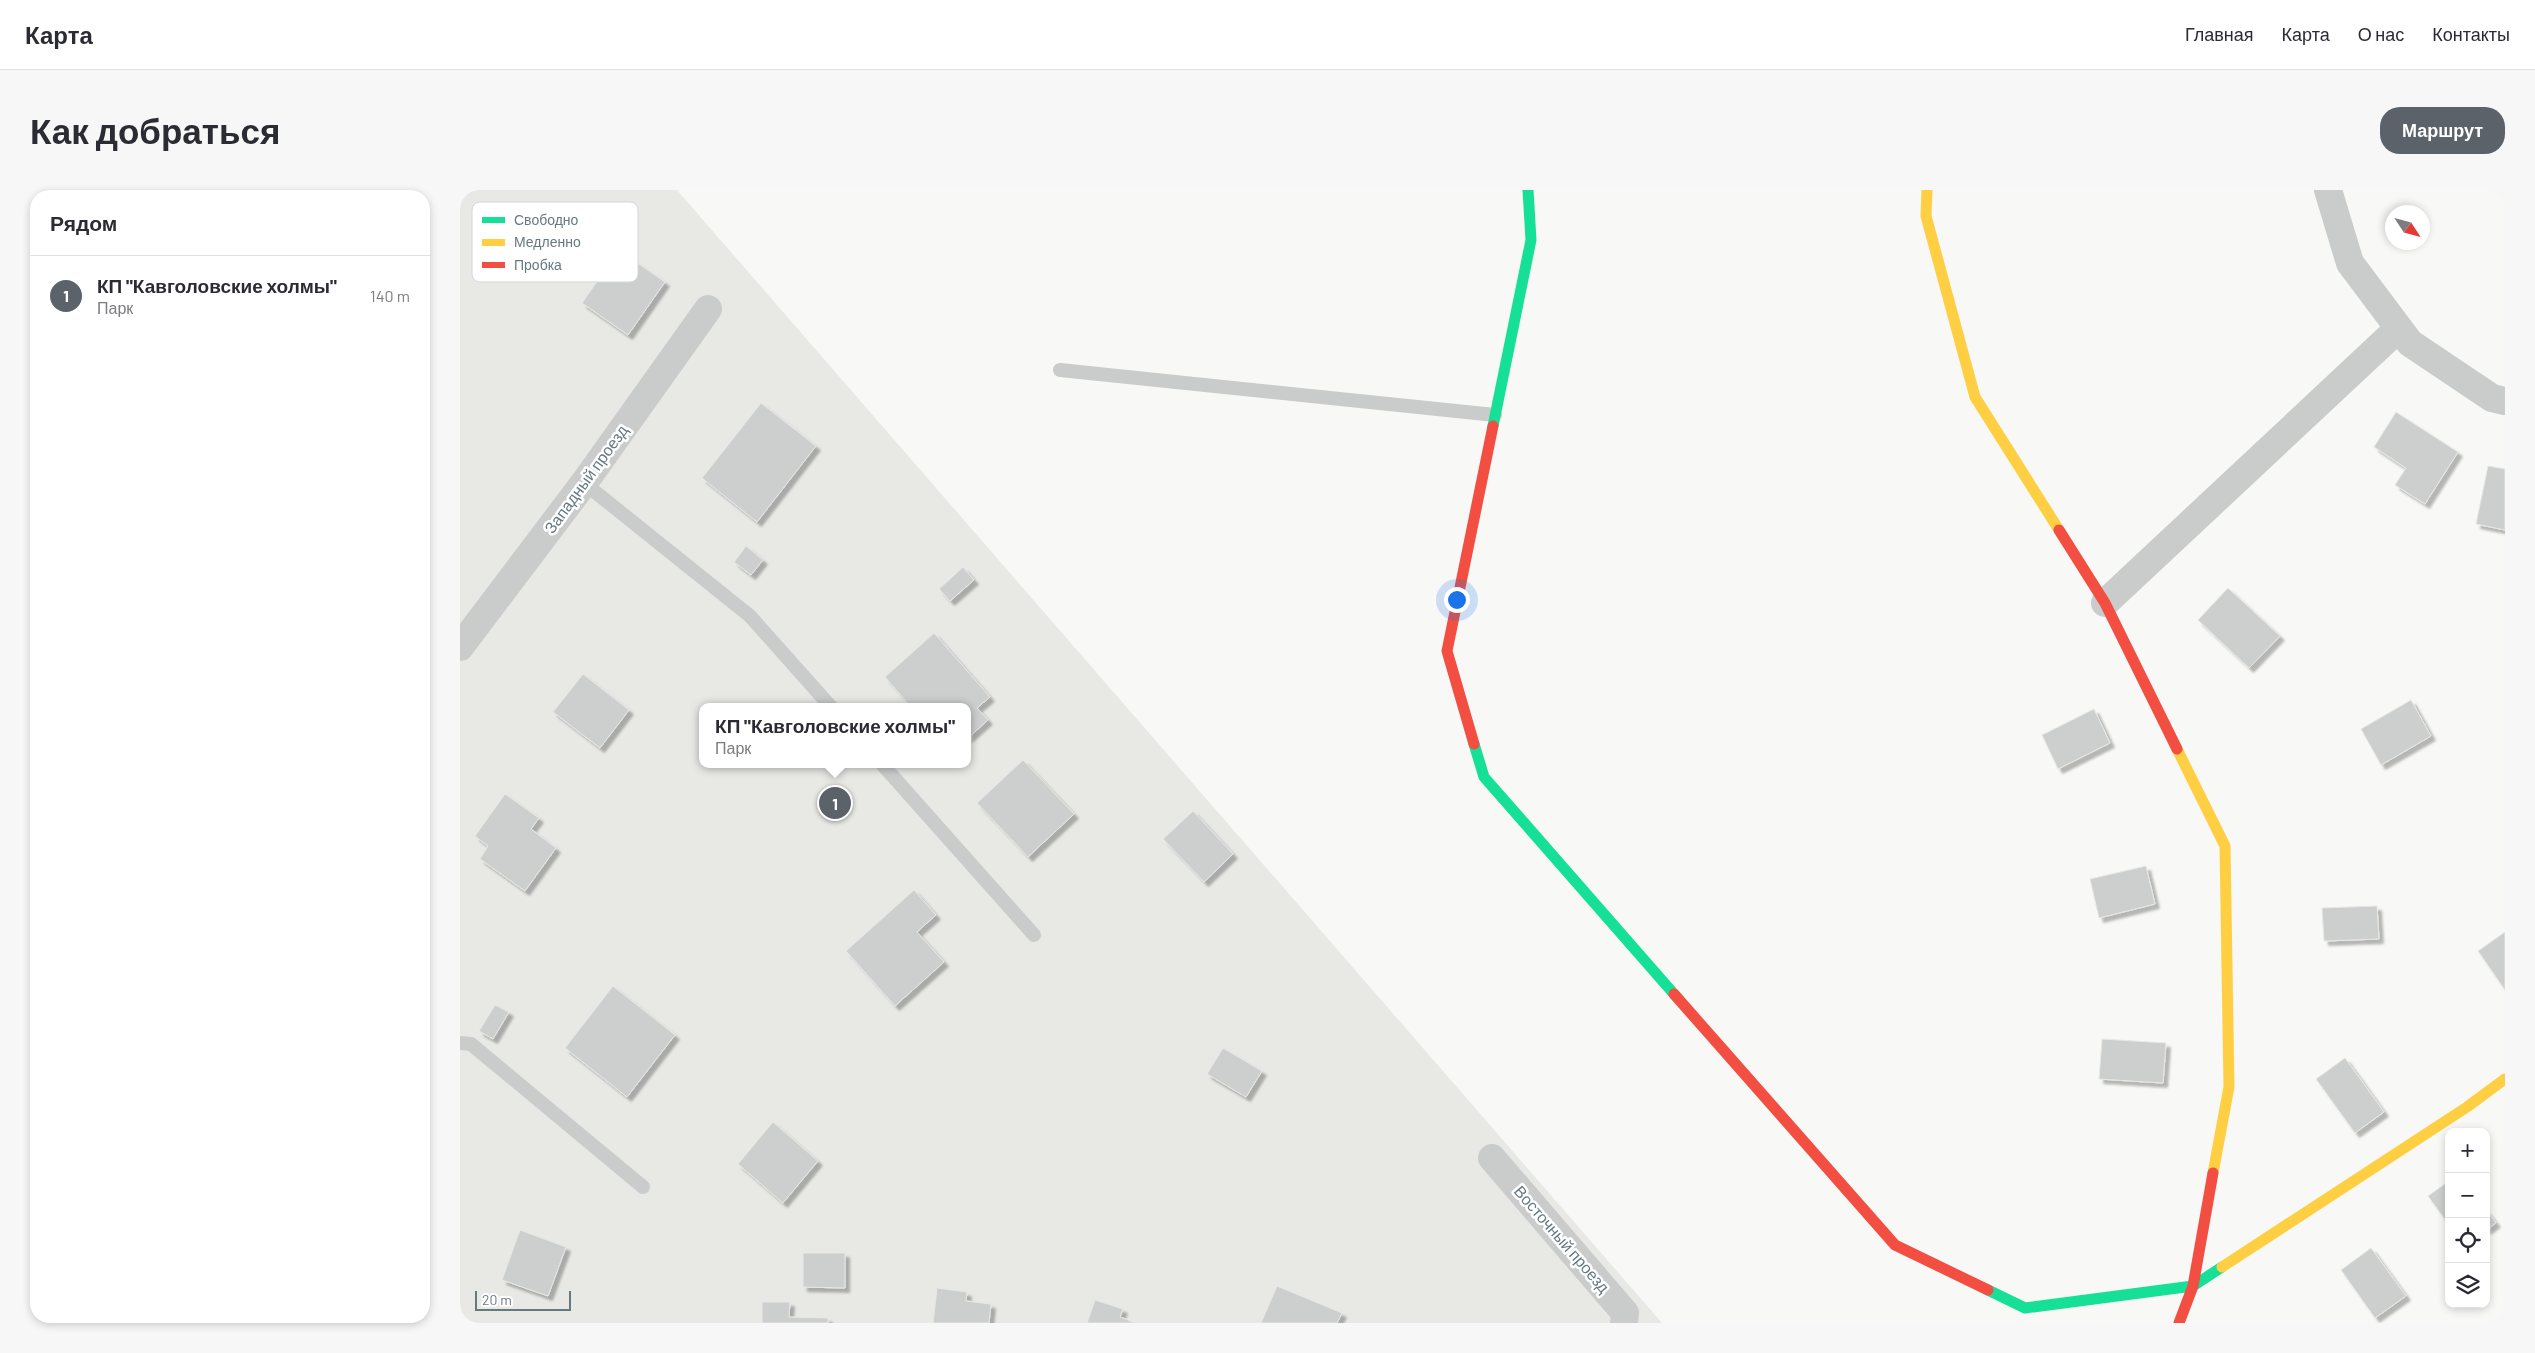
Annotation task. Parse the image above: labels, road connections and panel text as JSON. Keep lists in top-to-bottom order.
{
  "streets": {
    "street": ["Западный проезд", "Восточный проезд"]
  },
  "legend": ["Свободно", "Медленно", "Пробка"],
  "scale_bar": "20 m",
  "north": "bottom right",
  "page": {
    "header": "Карта",
    "nav": [
      "Главная",
      "Карта",
      "О нас",
      "Контакты"
    ],
    "buttons": "Маршрут",
    "title": "Как добраться",
    "heading": "Рядом",
    "list": [
      {
        "mark": "1",
        "name": "КП \"Кавголовские холмы\"",
        "note": "Парк",
        "value": "140 m"
      }
    ],
    "popup": ["КП \"Кавголовские холмы\"", "Парк"],
    "pins": "1",
    "map_buttons": ["+", "−"],
    "scale": "20 m"
  }
}
